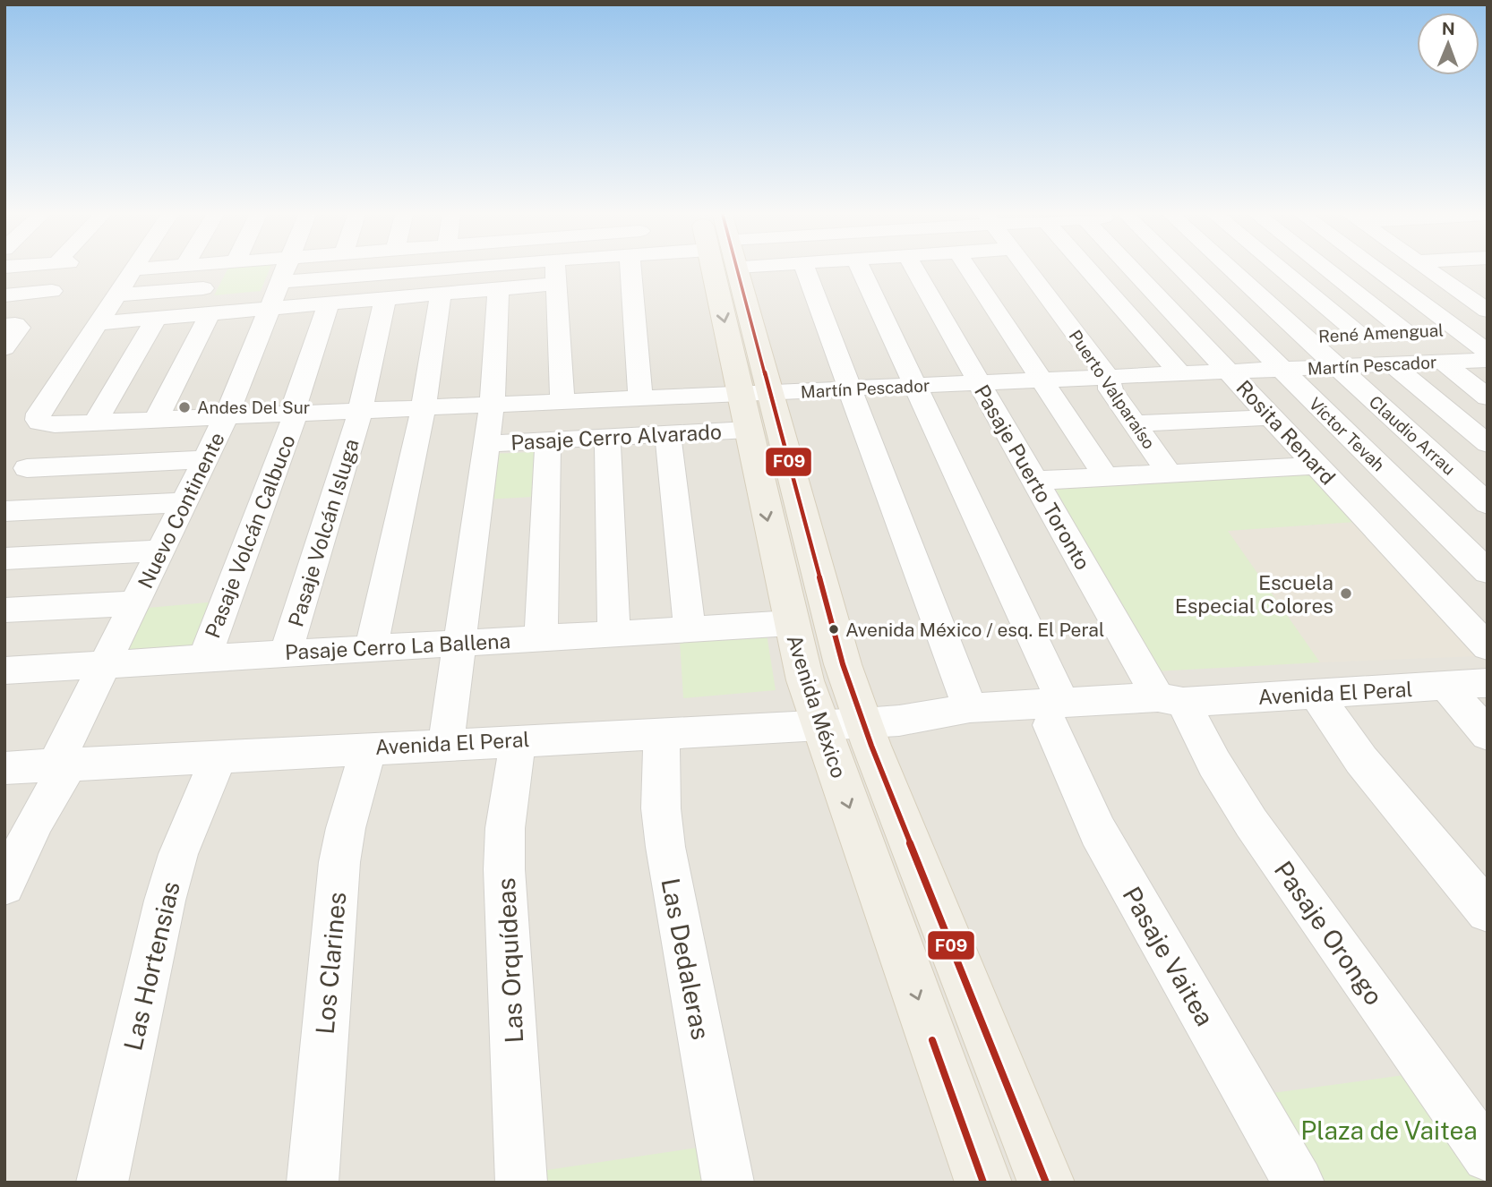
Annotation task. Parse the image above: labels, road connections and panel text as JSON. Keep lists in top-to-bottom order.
{
  "streets": {
    "main road": ["Avenida México"],
    "street": [
      "René Amengual",
      "Martín Pescador",
      "Puerto Valparaíso",
      "Rosita Renard",
      "Víctor Tevah",
      "Claudio Arrau",
      "Pasaje Cerro Alvarado",
      "Pasaje Puerto Toronto",
      "Nuevo Continente",
      "Pasaje Volcán Isluga",
      "Pasaje Volcán Calbuco",
      "Pasaje Cerro La Ballena",
      "Avenida El Peral",
      "Pasaje Orongo",
      "Pasaje Vaitea",
      "Las Dedaleras",
      "Las Orquídeas",
      "Los Clarines",
      "Las Hortensias"
    ]
  },
  "crossings": [
    ["René Amengual", "Claudio Arrau"],
    ["Martín Pescador", "Puerto Valparaíso"],
    ["Martín Pescador", "Rosita Renard"],
    ["Martín Pescador", "Víctor Tevah"],
    ["Martín Pescador", "Claudio Arrau"],
    ["Martín Pescador", "Pasaje Puerto Toronto"],
    ["Martín Pescador", "Nuevo Continente"],
    ["Martín Pescador", "Pasaje Volcán Isluga"],
    ["Martín Pescador", "Pasaje Volcán Calbuco"],
    ["Martín Pescador", "Avenida México"],
    ["Martín Pescador", "Pasaje Vaitea"],
    ["Pasaje Cerro Alvarado", "Avenida México"],
    ["Pasaje Puerto Toronto", "Avenida El Peral"],
    ["Pasaje Puerto Toronto", "Pasaje Orongo"],
    ["Nuevo Continente", "Pasaje Cerro La Ballena"],
    ["Nuevo Continente", "Avenida El Peral"],
    ["Pasaje Volcán Isluga", "Pasaje Cerro La Ballena"],
    ["Pasaje Volcán Calbuco", "Pasaje Cerro La Ballena"],
    ["Pasaje Cerro La Ballena", "Avenida México"],
    ["Avenida El Peral", "Avenida México"],
    ["Avenida El Peral", "Pasaje Orongo"],
    ["Avenida El Peral", "Pasaje Vaitea"],
    ["Avenida El Peral", "Las Dedaleras"],
    ["Avenida El Peral", "Las Orquídeas"],
    ["Avenida El Peral", "Los Clarines"],
    ["Avenida El Peral", "Las Hortensias"]
  ],
  "parks": ["Plaza de Vaitea"],
  "places": ["Andes Del Sur", "Escuela Especial Colores", "Avenida México / esq. El Peral"],
  "lines": ["transit line F09"],
  "north": "top"
}
